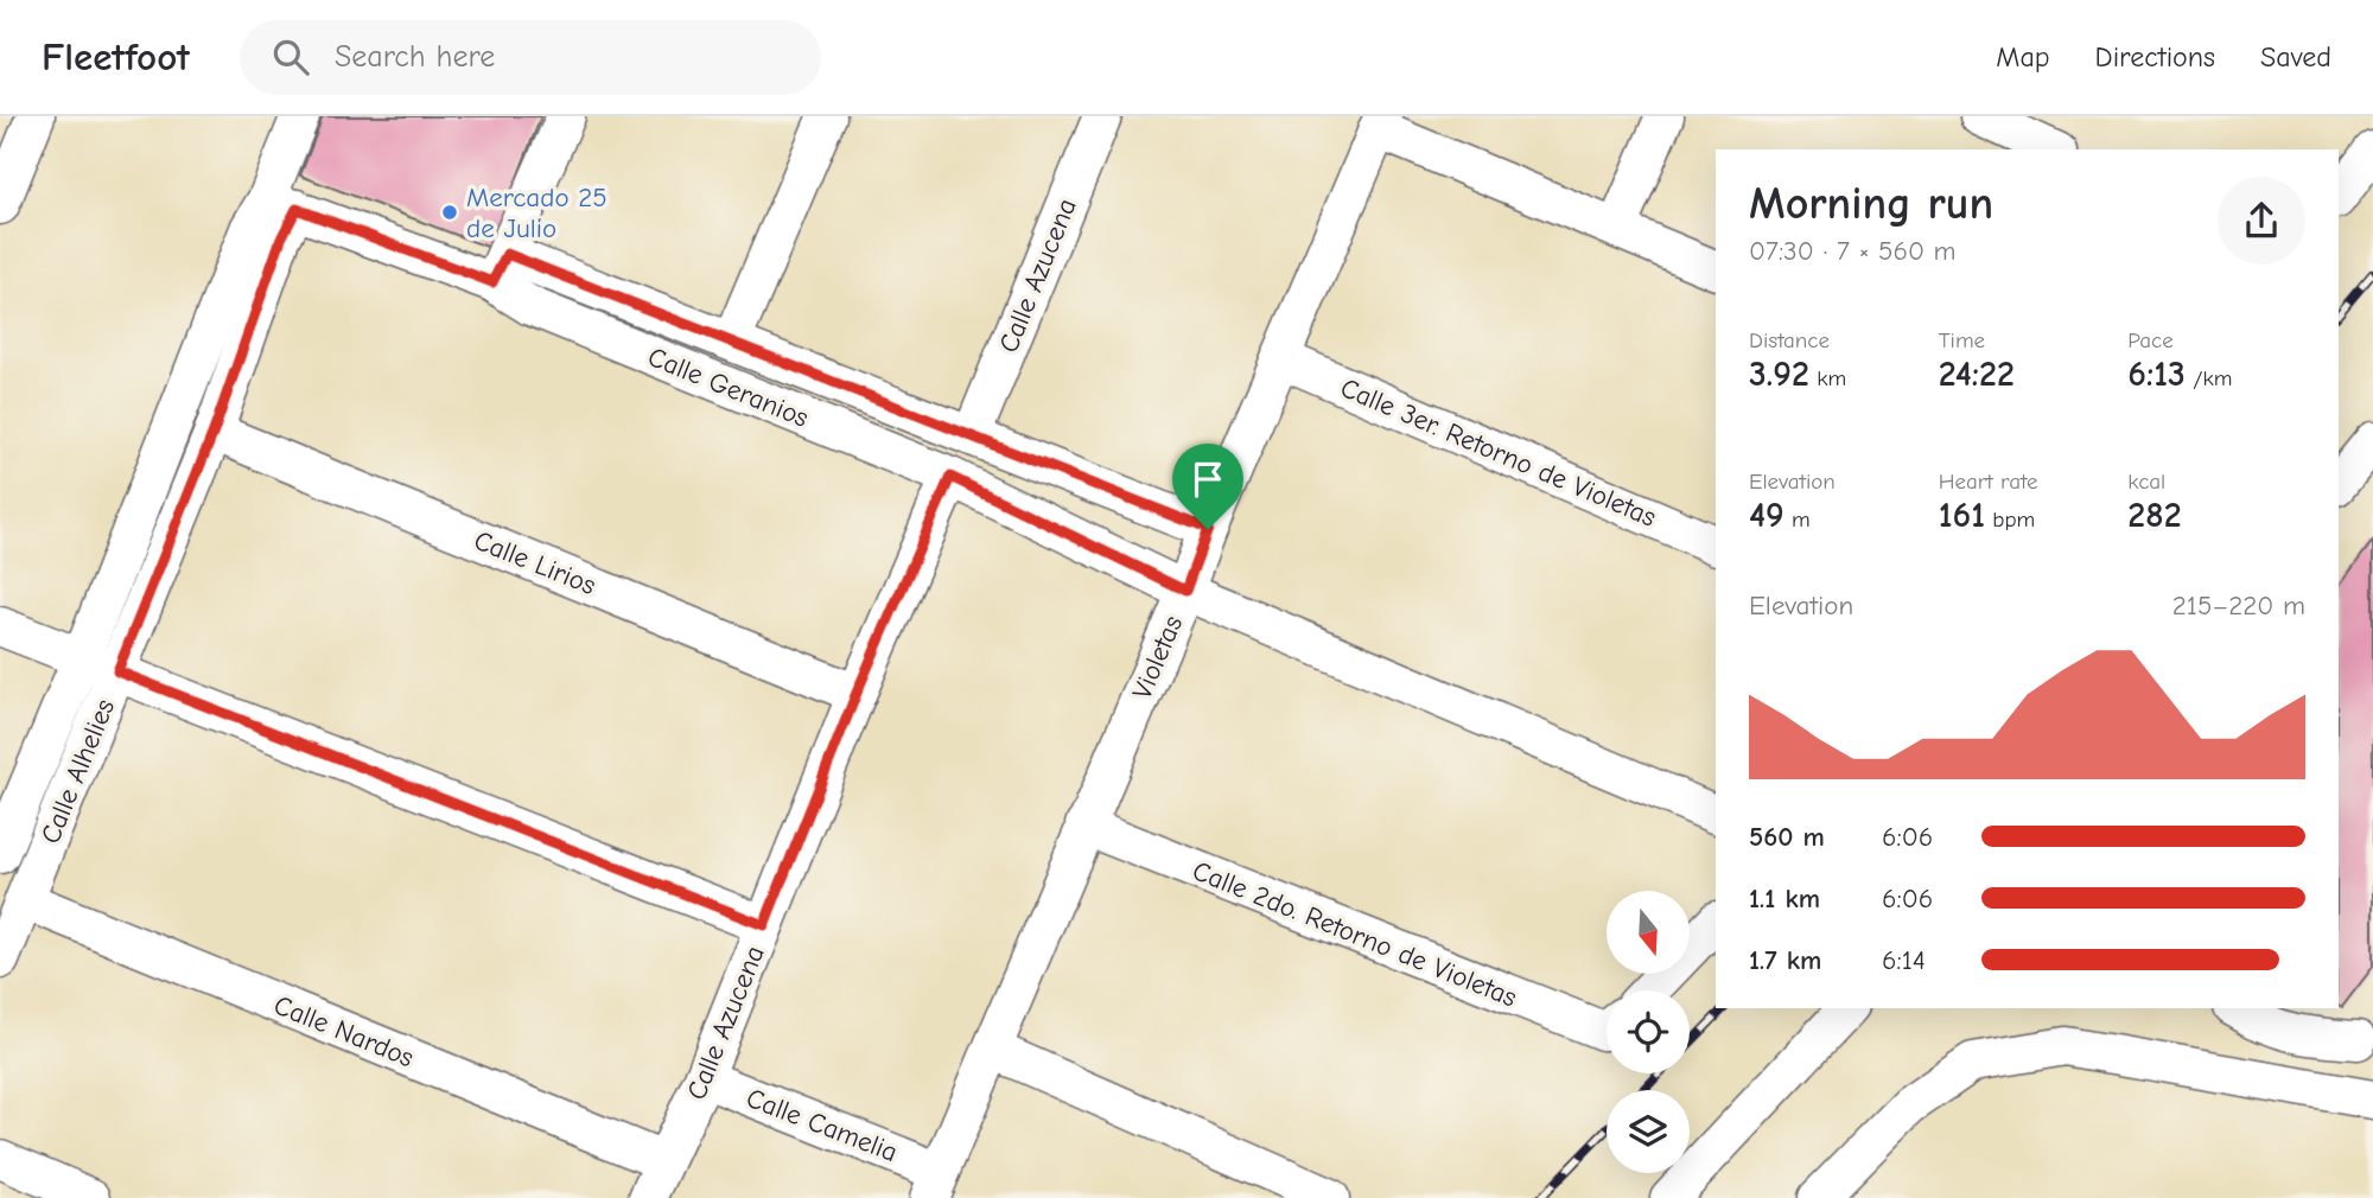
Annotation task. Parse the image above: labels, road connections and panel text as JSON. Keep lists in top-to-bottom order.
{
  "streets": {
    "street": [
      "Calle Azucena",
      "Calle Geranios",
      "Calle 3er. Retorno de Violetas",
      "Calle Lirios",
      "Violetas",
      "Calle Alhelies",
      "Calle 2do. Retorno de Violetas",
      "Calle Nardos",
      "Calle Camelia"
    ]
  },
  "crossings": [
    ["Calle Azucena", "Calle Geranios"],
    ["Calle Azucena", "Calle Lirios"],
    ["Calle Azucena", "Calle Nardos"],
    ["Calle Azucena", "Calle Camelia"],
    ["Calle Geranios", "Violetas"],
    ["Calle Geranios", "Calle Alhelies"],
    ["Calle 3er. Retorno de Violetas", "Violetas"],
    ["Calle Lirios", "Calle Alhelies"],
    ["Violetas", "Calle 2do. Retorno de Violetas"],
    ["Violetas", "Calle Camelia"],
    ["Calle Alhelies", "Calle Nardos"]
  ],
  "places": ["Mercado 25 de Julio"],
  "north": "bottom",
  "page": {
    "header": "Fleetfoot",
    "search": "Search here",
    "nav": ["Map", "Directions", "Saved"],
    "heading": ["Morning run", "07:30 · 7 × 560 m"],
    "stats": [
      ["Distance", "3.92 km"],
      ["Time", "24:22"],
      ["Pace", "6:13 /km"],
      ["Elevation", "49 m"],
      ["Heart rate", "161 bpm"],
      ["kcal", "282"]
    ],
    "chart": ["Elevation", "215–220 m"],
    "list": [
      {
        "name": "560 m",
        "note": "6:06"
      },
      {
        "name": "1.1 km",
        "note": "6:06"
      },
      {
        "name": "1.7 km",
        "note": "6:14"
      }
    ]
  }
}
